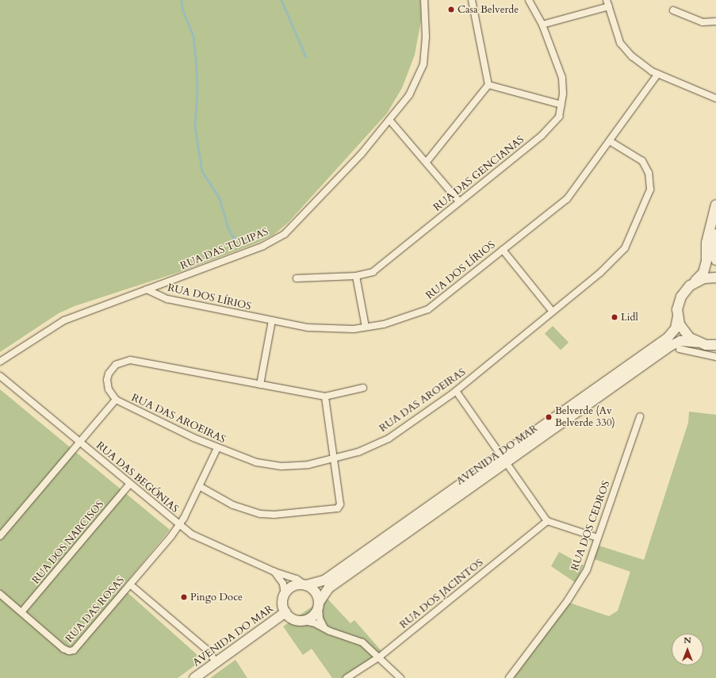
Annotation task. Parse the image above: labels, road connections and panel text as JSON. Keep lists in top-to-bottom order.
{
  "streets": {
    "main road": ["AVENIDA DO MAR"],
    "street": [
      "RUA DAS GENCIANAS",
      "RUA DAS TULIPAS",
      "RUA DOS LÍRIOS",
      "RUA DAS AROEIRAS",
      "RUA DAS BEGÓNIAS",
      "RUA DOS CEDROS",
      "RUA DOS NARCISOS",
      "RUA DOS JACINTOS",
      "RUA DAS ROSAS"
    ]
  },
  "crossings": [
    ["RUA DAS TULIPAS", "RUA DOS LÍRIOS"],
    ["RUA DOS LÍRIOS", "RUA DAS AROEIRAS"],
    ["RUA DAS AROEIRAS", "RUA DAS ROSAS"],
    ["AVENIDA DO MAR", "RUA DAS BEGÓNIAS"],
    ["RUA DAS BEGÓNIAS", "RUA DOS NARCISOS"],
    ["RUA DAS BEGÓNIAS", "RUA DAS ROSAS"],
    ["RUA DOS NARCISOS", "RUA DAS ROSAS"]
  ],
  "places": [
    "Casa Belverde",
    "Lidl",
    "Belverde (Av Belverde 330)",
    "Pingo Doce"
  ],
  "north": "top"
}
